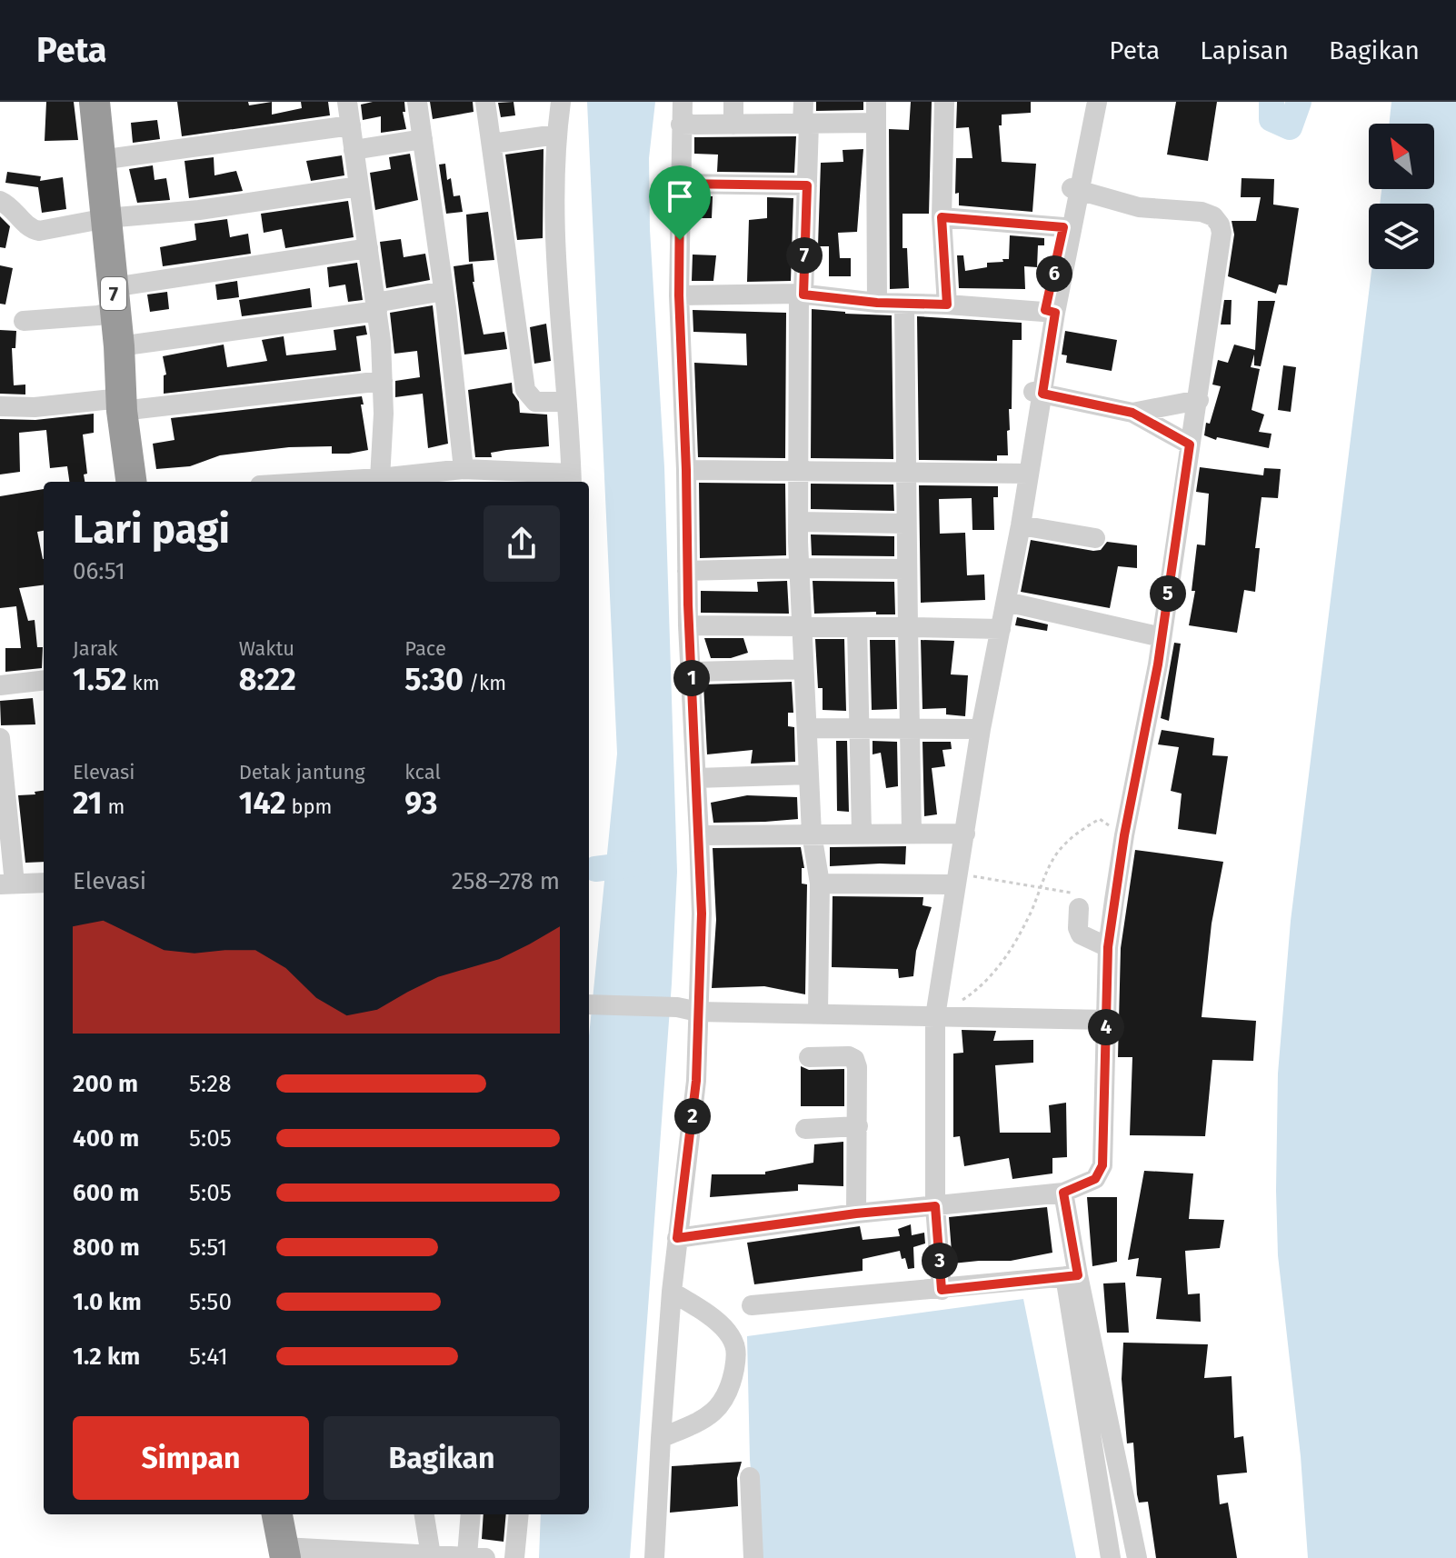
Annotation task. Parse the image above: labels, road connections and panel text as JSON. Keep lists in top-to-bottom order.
{
  "streets": {
    "highway": ["7"]
  },
  "north": "top left",
  "page": {
    "header": "Peta",
    "nav": ["Peta", "Lapisan", "Bagikan"],
    "pins": [
      "7",
      "6",
      "5",
      "1",
      "4",
      "2",
      "3"
    ],
    "heading": ["Lari pagi", "06:51"],
    "stats": [
      ["Jarak", "1.52 km"],
      ["Waktu", "8:22"],
      ["Pace", "5:30 /km"],
      ["Elevasi", "21 m"],
      ["Detak jantung", "142 bpm"],
      ["kcal", "93"]
    ],
    "chart": ["Elevasi", "258–278 m"],
    "list": [
      {
        "name": "200 m",
        "note": "5:28"
      },
      {
        "name": "400 m",
        "note": "5:05"
      },
      {
        "name": "600 m",
        "note": "5:05"
      },
      {
        "name": "800 m",
        "note": "5:51"
      },
      {
        "name": "1.0 km",
        "note": "5:50"
      },
      {
        "name": "1.2 km",
        "note": "5:41"
      }
    ],
    "buttons": ["Simpan", "Bagikan"]
  }
}
